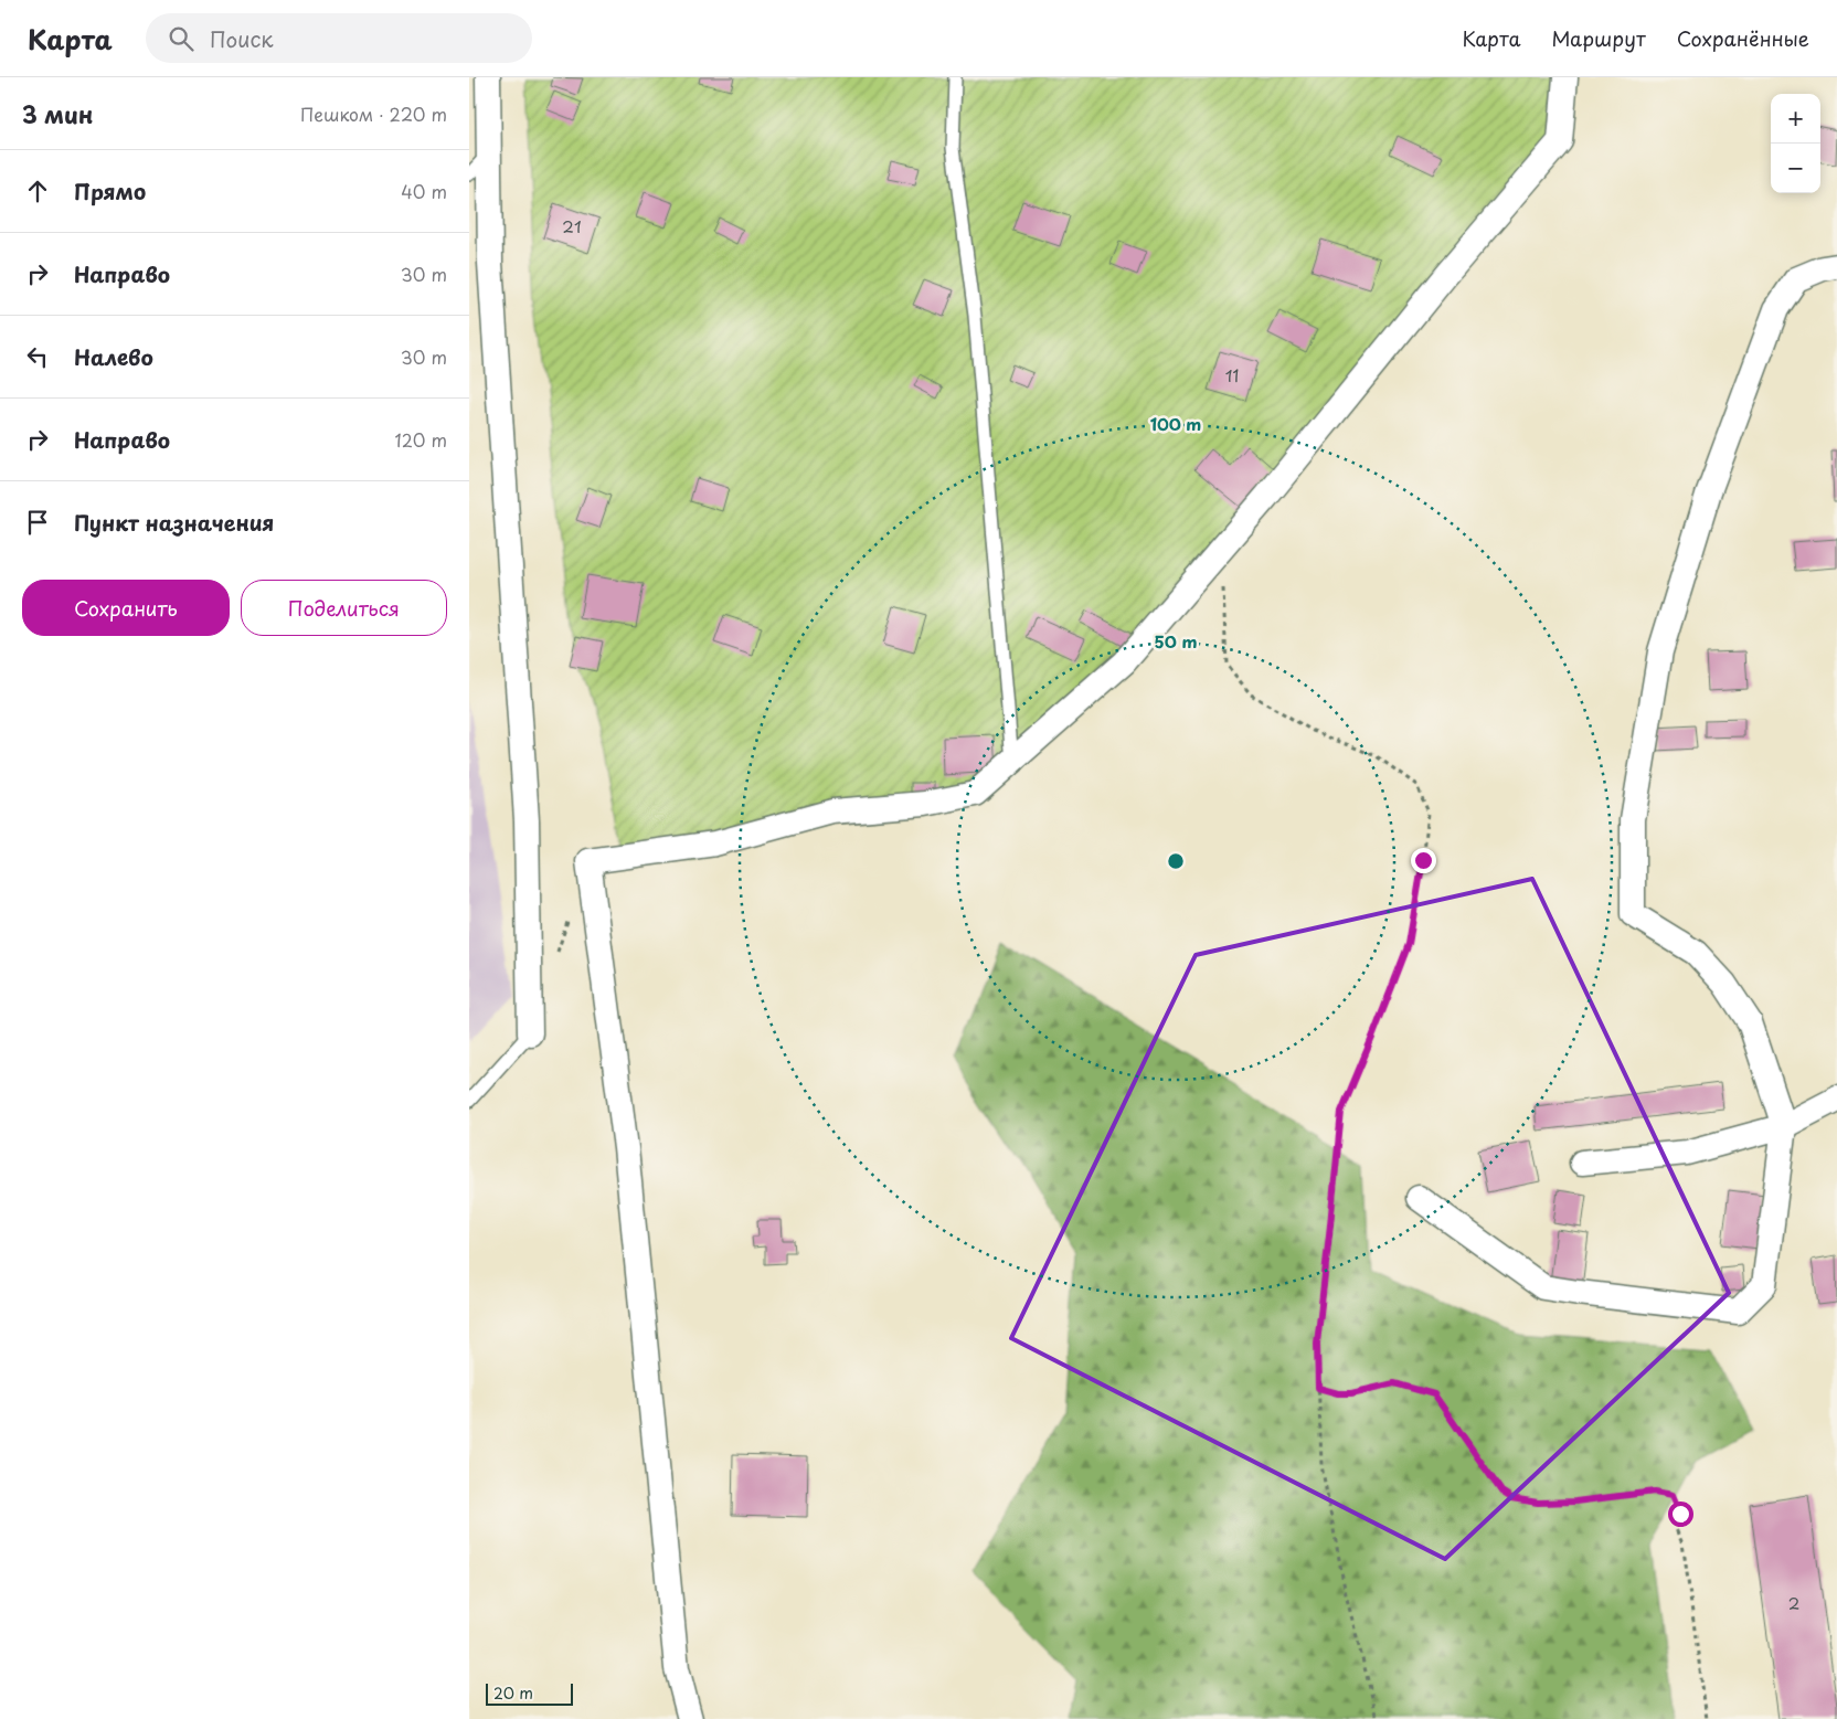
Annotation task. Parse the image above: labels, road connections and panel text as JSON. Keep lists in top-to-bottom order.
{
  "house_numbers": ["21", "11", "2"],
  "scale_bar": "20 m",
  "page": {
    "header": "Карта",
    "search": "Поиск",
    "nav": ["Карта", "Маршрут", "Сохранённые"],
    "heading": ["3 мин", "Пешком · 220 m"],
    "map_buttons": ["+", "−"],
    "list": [
      ["Прямо", "40 m"],
      ["Направо", "30 m"],
      ["Налево", "30 m"],
      ["Направо", "120 m"],
      "Пункт назначения"
    ],
    "buttons": ["Сохранить", "Поделиться"],
    "scale": "20 m"
  },
  "rings": ["100 m", "50 m"]
}
